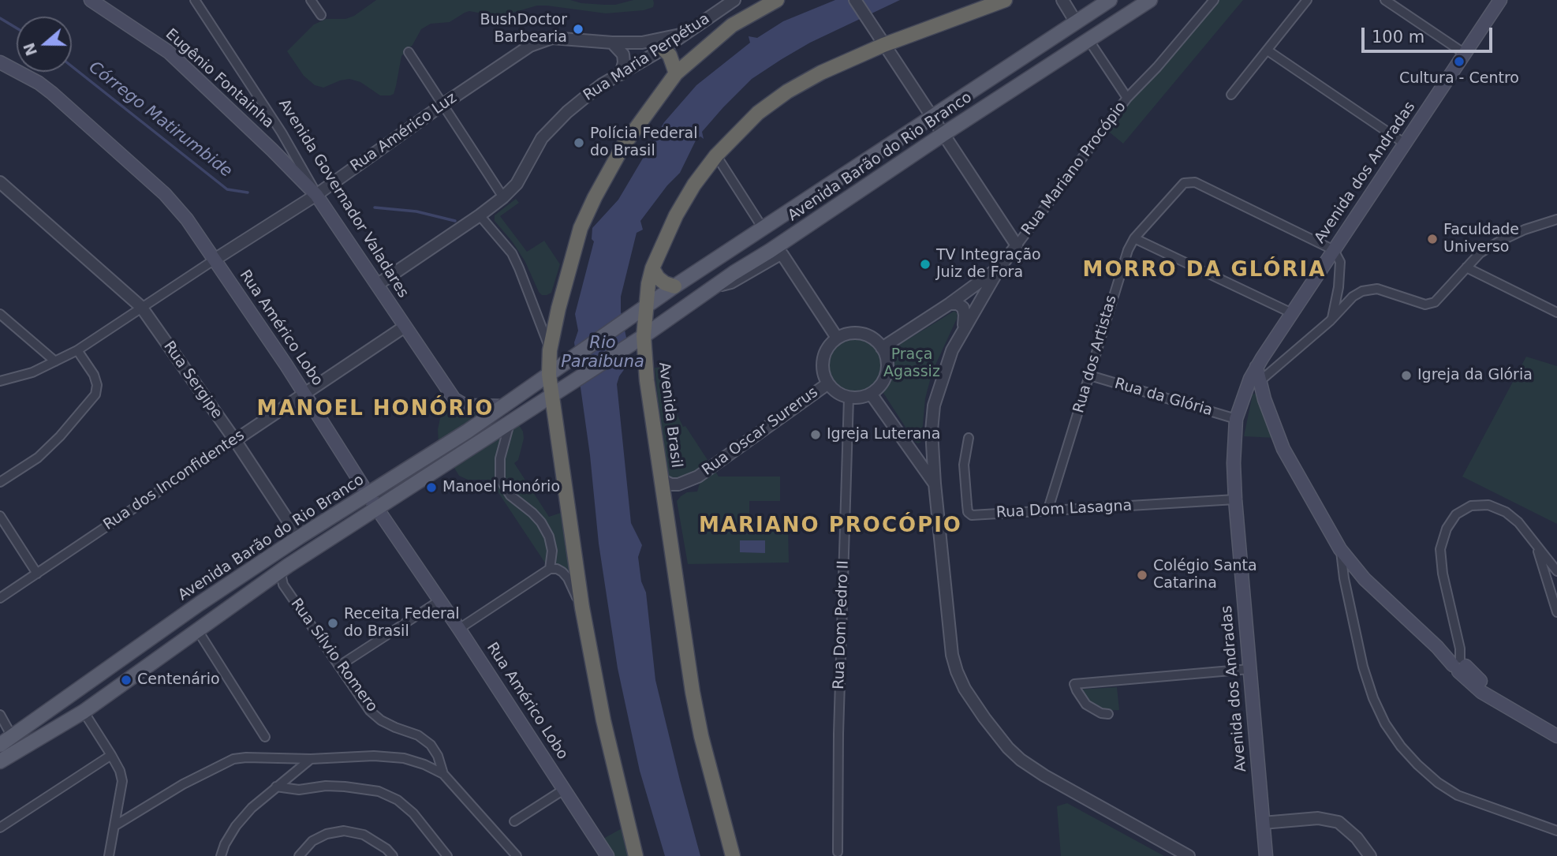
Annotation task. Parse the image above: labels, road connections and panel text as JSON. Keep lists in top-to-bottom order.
{
  "streets": {
    "highway": ["Avenida Brasil"],
    "main road": [
      "Eugênio Fontainha",
      "Avenida Barão do Rio Branco",
      "Avenida dos Andradas",
      "Avenida Governador Valadares",
      "Rua Américo Lobo"
    ],
    "street": [
      "Rua Maria Perpétua",
      "Rua Américo Luz",
      "Rua Mariano Procópio",
      "Rua dos Artistas",
      "Rua Sergipe",
      "Rua da Glória",
      "Rua Oscar Surerus",
      "Rua dos Inconfidentes",
      "Rua Dom Lasagna",
      "Rua Dom Pedro II",
      "Rua Sílvio Romero"
    ]
  },
  "crossings": [
    ["Rua Maria Perpétua", "Rua Américo Luz"],
    ["Rua Maria Perpétua", "Avenida Governador Valadares"],
    ["Eugênio Fontainha", "Rua Américo Luz"],
    ["Eugênio Fontainha", "Avenida Governador Valadares"],
    ["Rua Américo Luz", "Avenida Governador Valadares"],
    ["Rua Américo Luz", "Rua Américo Lobo"],
    ["Rua Américo Luz", "Rua Sergipe"],
    ["Avenida Barão do Rio Branco", "Avenida Governador Valadares"],
    ["Avenida Barão do Rio Branco", "Rua Américo Lobo"],
    ["Avenida Barão do Rio Branco", "Rua Sergipe"],
    ["Avenida Barão do Rio Branco", "Avenida Brasil"],
    ["Avenida dos Andradas", "Rua dos Artistas"],
    ["Avenida dos Andradas", "Rua da Glória"],
    ["Avenida dos Andradas", "Rua Dom Lasagna"],
    ["Avenida Governador Valadares", "Rua dos Inconfidentes"],
    ["Rua Américo Lobo", "Rua dos Inconfidentes"],
    ["Rua dos Artistas", "Rua da Glória"],
    ["Rua dos Artistas", "Rua Dom Lasagna"],
    ["Rua Sergipe", "Rua dos Inconfidentes"],
    ["Avenida Brasil", "Rua Oscar Surerus"],
    ["Rua Oscar Surerus", "Rua Dom Pedro II"]
  ],
  "districts": ["MORRO DA GLÓRIA", "MANOEL HONÓRIO", "MARIANO PROCÓPIO"],
  "water": ["Córrego Matirumbide", "Rio Paraibuna"],
  "parks": ["Praça Agassiz"],
  "places": [
    "BushDoctor Barbearia",
    "Cultura - Centro",
    "Polícia Federal do Brasil",
    "Faculdade Universo",
    "TV Integração Juiz de Fora",
    "Igreja da Glória",
    "Igreja Luterana",
    "Manoel Honório",
    "Colégio Santa Catarina",
    "Receita Federal do Brasil",
    "Centenário"
  ],
  "scale_bar": "100 m",
  "north": "left"
}
